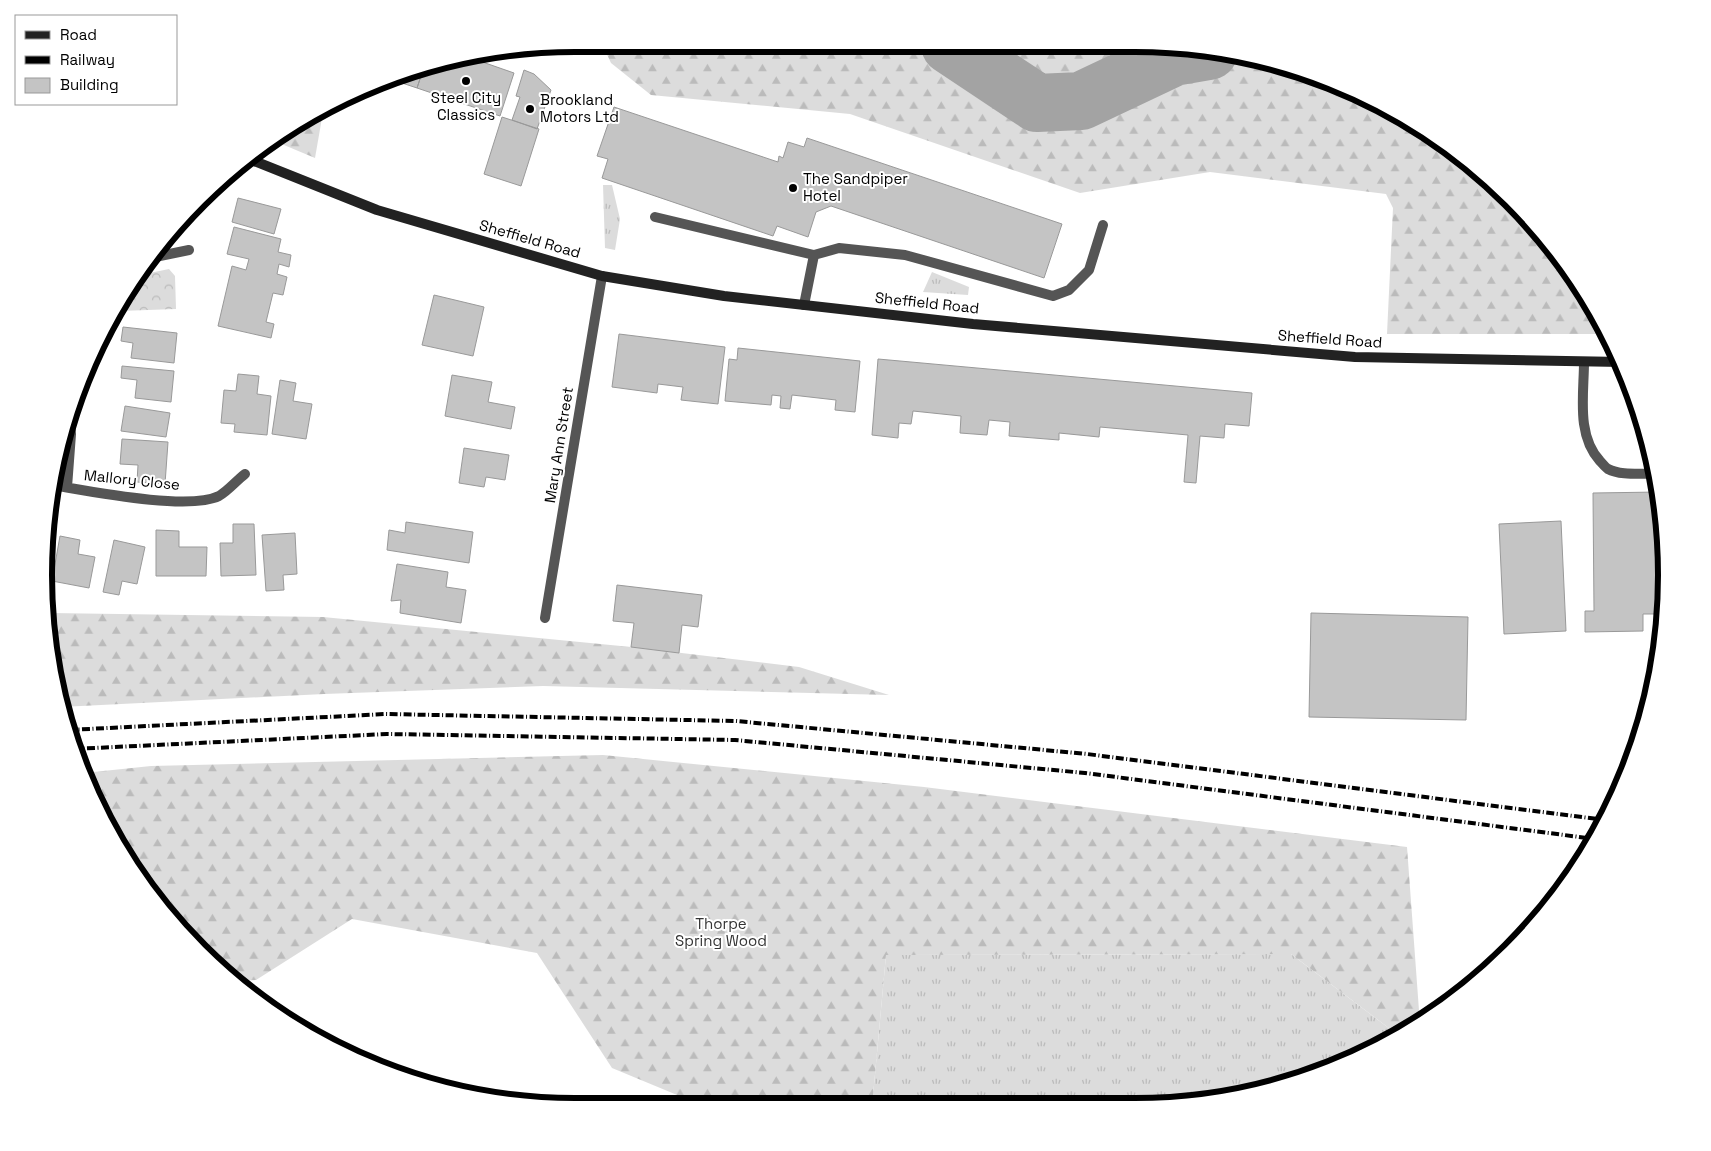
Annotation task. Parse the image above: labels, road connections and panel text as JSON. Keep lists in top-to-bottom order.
{
  "streets": {
    "main road": ["Sheffield Road"],
    "street": ["Mary Ann Street", "Mallory Close"]
  },
  "crossings": [
    ["Sheffield Road", "Mary Ann Street"]
  ],
  "parks": ["Thorpe Spring Wood"],
  "places": ["Steel City Classics", "Brookland Motors Ltd", "The Sandpiper Hotel"],
  "legend": ["Road", "Railway", "Building"]
}
